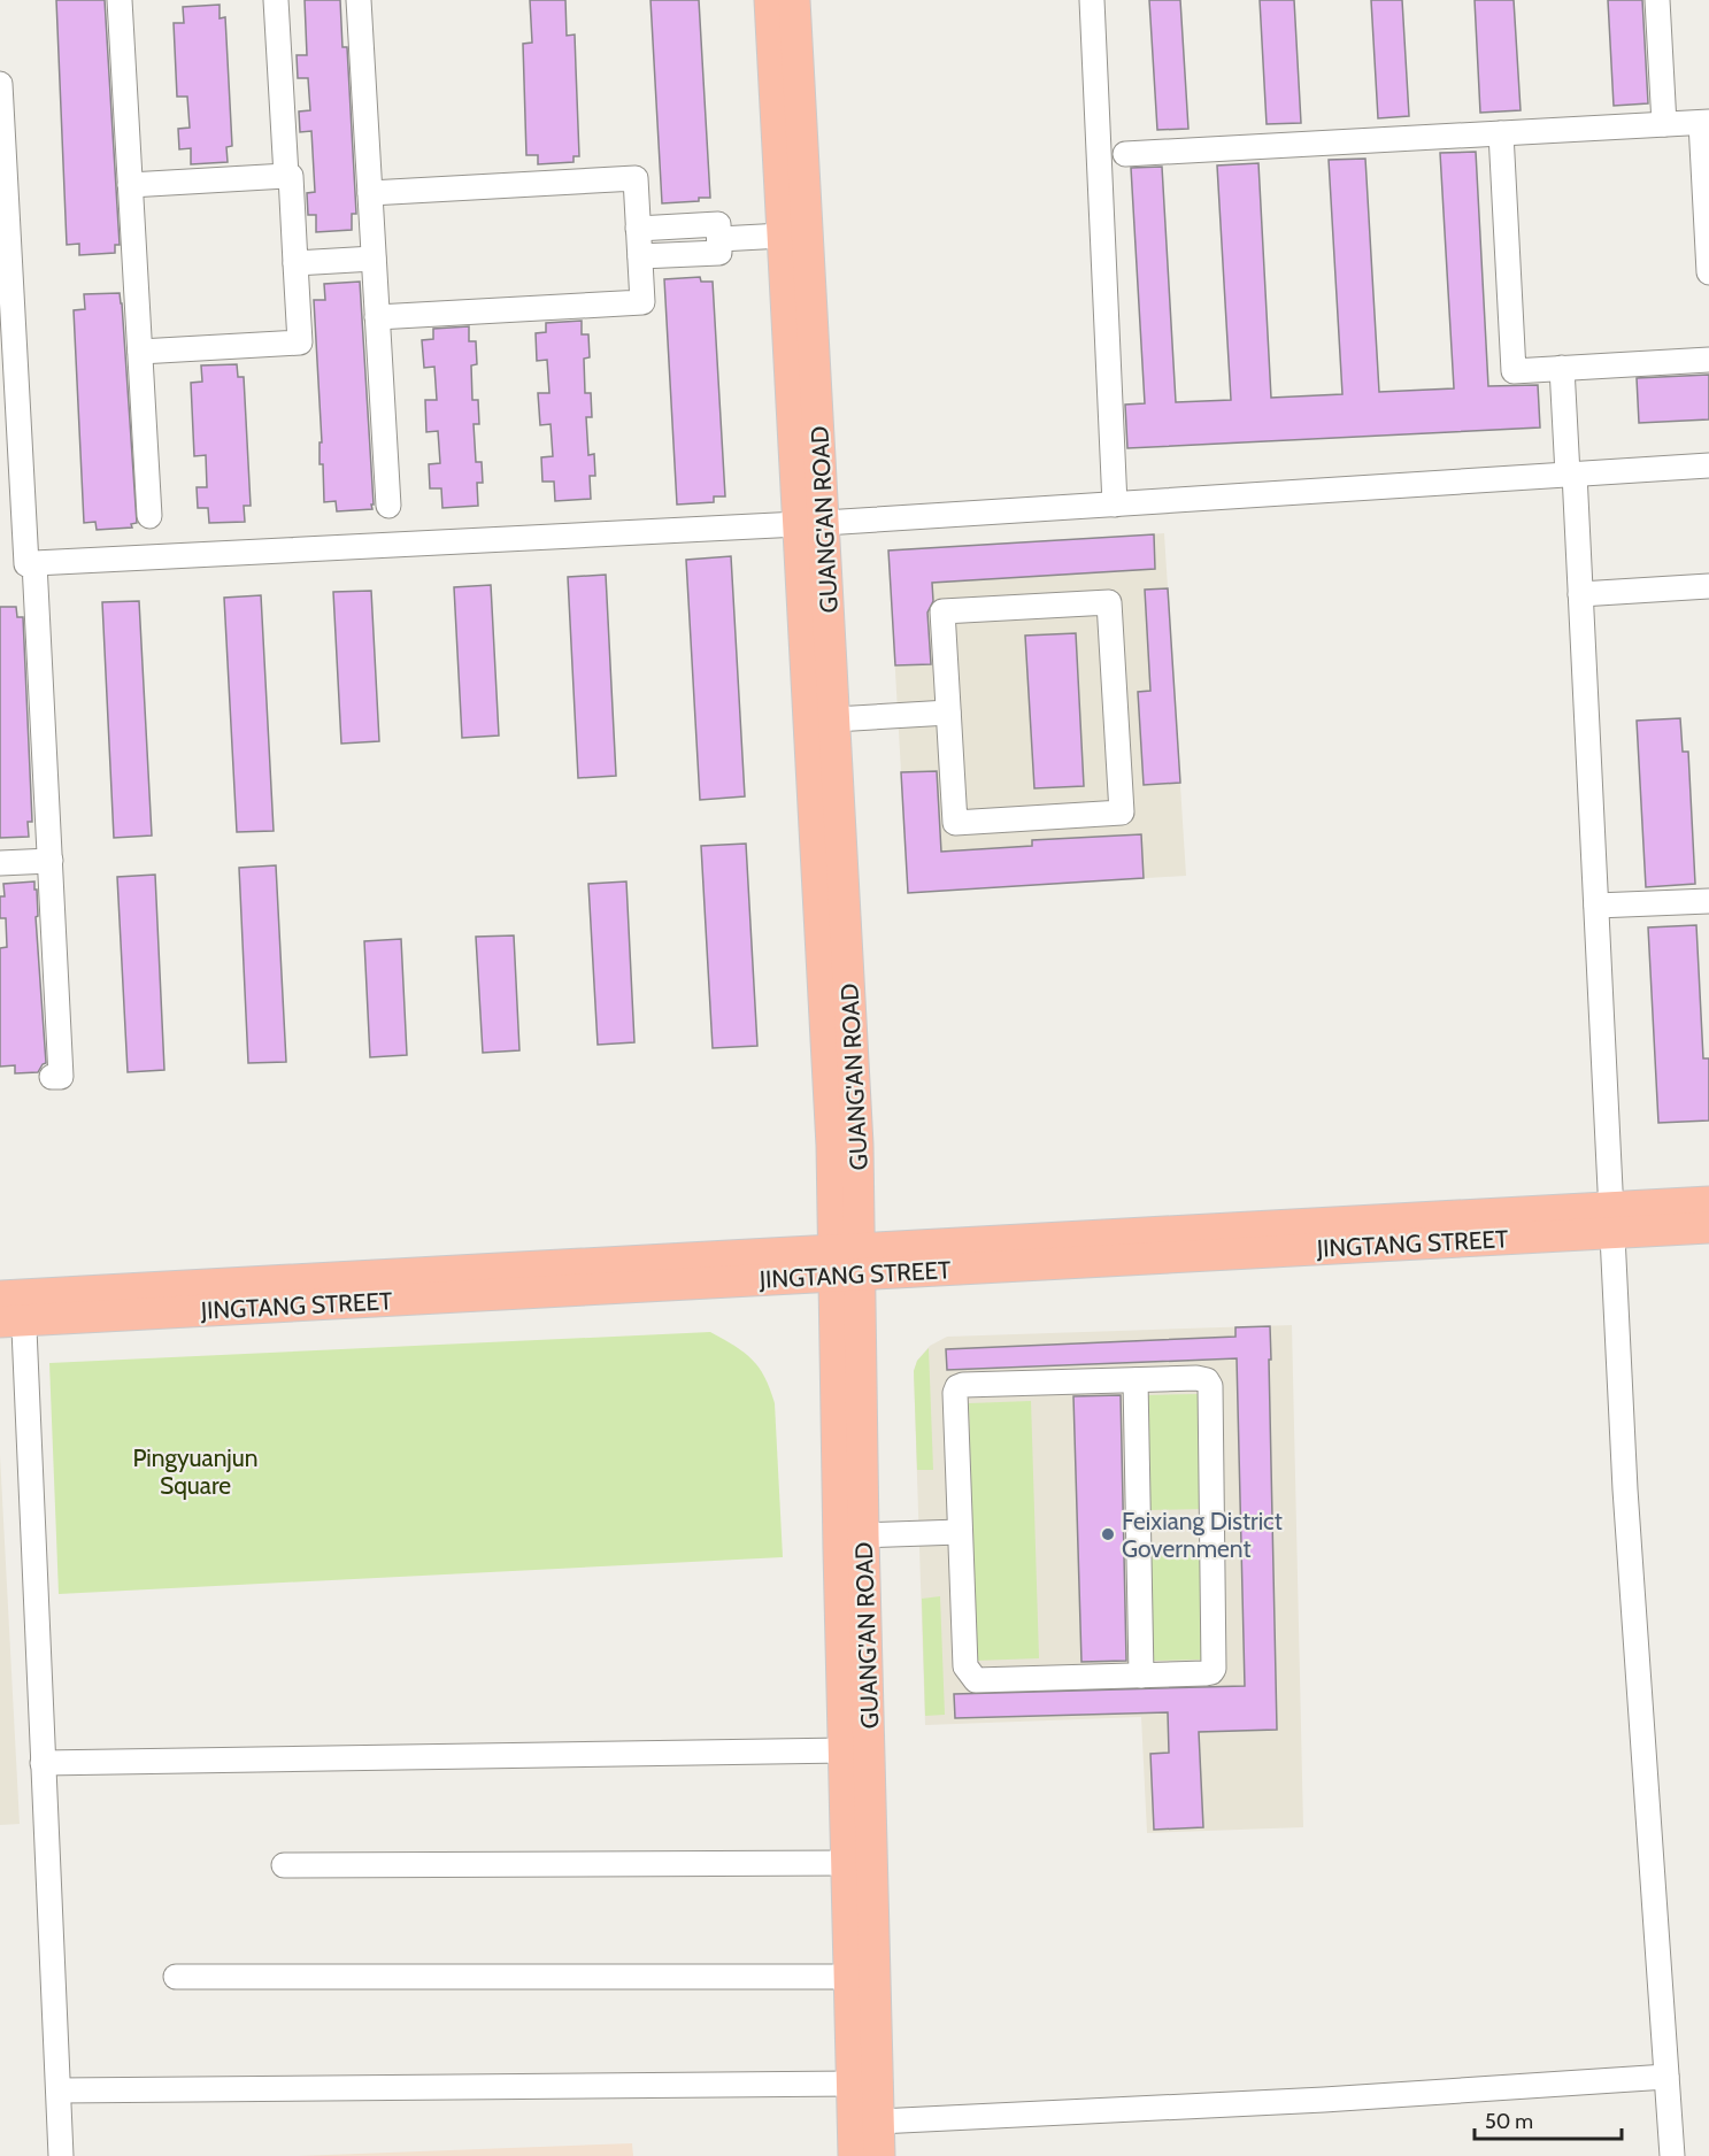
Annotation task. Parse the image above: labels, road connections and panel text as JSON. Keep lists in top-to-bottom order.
{
  "streets": {
    "main road": ["GUANG'AN ROAD", "JINGTANG STREET"]
  },
  "crossings": [
    ["GUANG'AN ROAD", "JINGTANG STREET"]
  ],
  "parks": ["Pingyuanjun Square"],
  "places": ["Feixiang District Government"],
  "scale_bar": "50 m"
}
